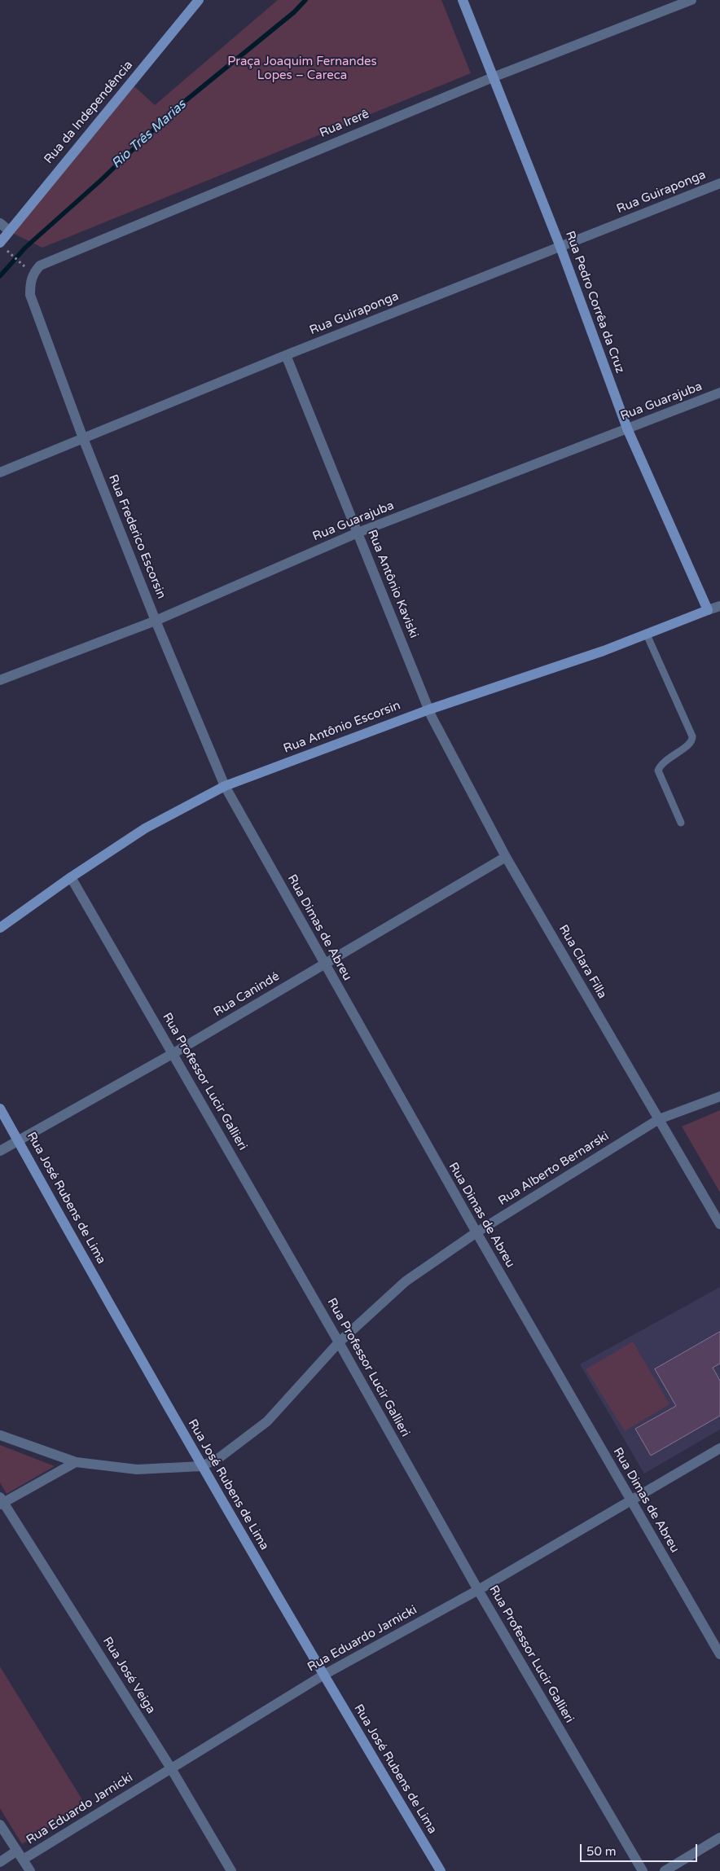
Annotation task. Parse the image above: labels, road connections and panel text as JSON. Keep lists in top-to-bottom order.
{
  "streets": {
    "street": [
      "Rua da Independência",
      "Rua Irerê",
      "Rua Guiraponga",
      "Rua Pedro Corrêa da Cruz",
      "Rua Guarajuba",
      "Rua Frederico Escorsin",
      "Rua Antônio Kaviski",
      "Rua Antônio Escorsin",
      "Rua Dimas de Abreu",
      "Rua Clara Filla",
      "Rua Canindé",
      "Rua Professor Lucir Gallieri",
      "Rua Alberto Bernarski",
      "Rua José Rubens de Lima",
      "Rua Eduardo Jarnicki",
      "Rua José Veiga"
    ]
  },
  "crossings": [
    ["Rua Irerê", "Rua Pedro Corrêa da Cruz"],
    ["Rua Irerê", "Rua Frederico Escorsin"],
    ["Rua Guiraponga", "Rua Pedro Corrêa da Cruz"],
    ["Rua Guiraponga", "Rua Frederico Escorsin"],
    ["Rua Guiraponga", "Rua Antônio Kaviski"],
    ["Rua Pedro Corrêa da Cruz", "Rua Guarajuba"],
    ["Rua Pedro Corrêa da Cruz", "Rua Antônio Escorsin"],
    ["Rua Guarajuba", "Rua Frederico Escorsin"],
    ["Rua Guarajuba", "Rua Antônio Kaviski"],
    ["Rua Frederico Escorsin", "Rua Antônio Escorsin"],
    ["Rua Frederico Escorsin", "Rua Dimas de Abreu"],
    ["Rua Antônio Kaviski", "Rua Antônio Escorsin"],
    ["Rua Antônio Kaviski", "Rua Clara Filla"],
    ["Rua Antônio Escorsin", "Rua Dimas de Abreu"],
    ["Rua Antônio Escorsin", "Rua Clara Filla"],
    ["Rua Antônio Escorsin", "Rua Professor Lucir Gallieri"],
    ["Rua Dimas de Abreu", "Rua Canindé"],
    ["Rua Dimas de Abreu", "Rua Alberto Bernarski"],
    ["Rua Dimas de Abreu", "Rua Eduardo Jarnicki"],
    ["Rua Clara Filla", "Rua Canindé"],
    ["Rua Clara Filla", "Rua Alberto Bernarski"],
    ["Rua Canindé", "Rua Professor Lucir Gallieri"],
    ["Rua Canindé", "Rua José Rubens de Lima"],
    ["Rua Professor Lucir Gallieri", "Rua Alberto Bernarski"],
    ["Rua Professor Lucir Gallieri", "Rua Eduardo Jarnicki"],
    ["Rua Alberto Bernarski", "Rua José Rubens de Lima"],
    ["Rua José Rubens de Lima", "Rua Eduardo Jarnicki"],
    ["Rua Eduardo Jarnicki", "Rua José Veiga"]
  ],
  "water": ["Rio Três Marias"],
  "parks": ["Praça Joaquim Fernandes Lopes – Careca"],
  "scale_bar": "50 m"
}
